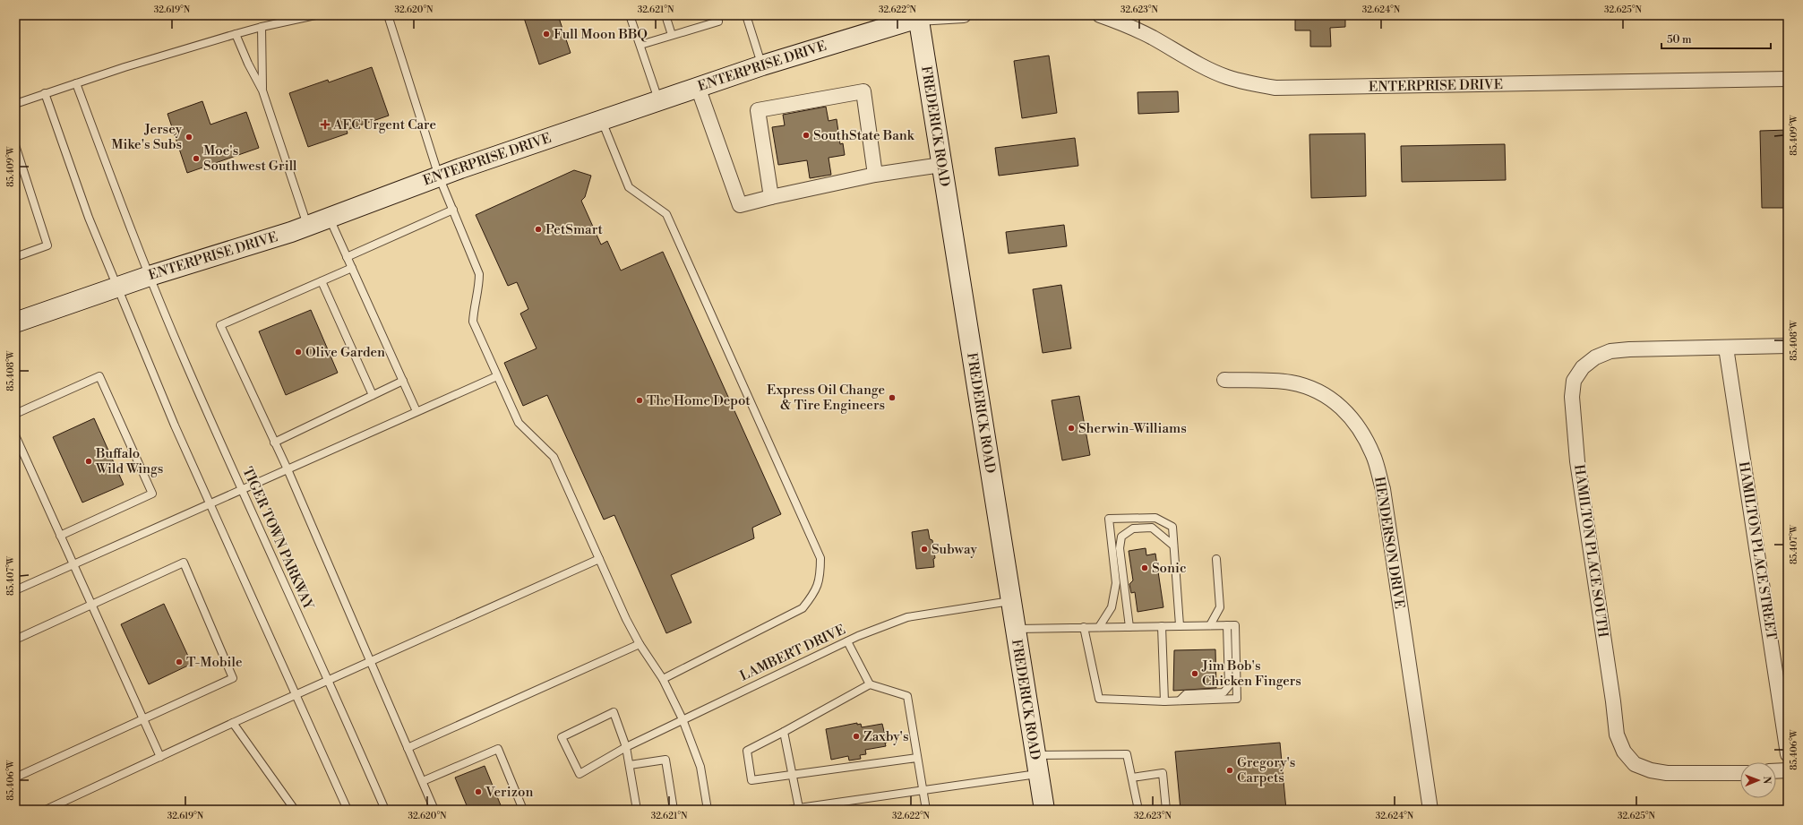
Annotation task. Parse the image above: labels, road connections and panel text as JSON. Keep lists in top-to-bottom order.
{
  "streets": {
    "street": [
      "ENTERPRISE DRIVE",
      "FREDERICK ROAD",
      "HENDERSON DRIVE",
      "HAMILTON PLACE SOUTH",
      "HAMILTON PLACE STREET"
    ],
    "lane": ["TIGER TOWN PARKWAY", "LAMBERT DRIVE"]
  },
  "crossings": [
    ["ENTERPRISE DRIVE", "FREDERICK ROAD"],
    ["ENTERPRISE DRIVE", "TIGER TOWN PARKWAY"],
    ["FREDERICK ROAD", "LAMBERT DRIVE"],
    ["HAMILTON PLACE SOUTH", "HAMILTON PLACE STREET"]
  ],
  "places": {
    "other": [
      "Full Moon BBQ",
      "SouthState Bank",
      "Jersey Mike's Subs",
      "Moe's Southwest Grill",
      "PetSmart",
      "Olive Garden",
      "Express Oil Change & Tire Engineers",
      "The Home Depot",
      "Sherwin-Williams",
      "Buffalo Wild Wings",
      "Subway",
      "Sonic",
      "T-Mobile",
      "Jim Bob's Chicken Fingers",
      "Zaxby's",
      "Gregory's Carpets",
      "Verizon"
    ],
    "health": ["AFC Urgent Care"]
  },
  "scale_bar": "50 m",
  "north": "right",
  "coordinates": [
    "32.619°N",
    "32.620°N",
    "32.621°N",
    "32.622°N",
    "32.623°N",
    "32.624°N",
    "32.625°N",
    "85.409°W",
    "85.408°W",
    "85.407°W",
    "85.406°W"
  ]
}
